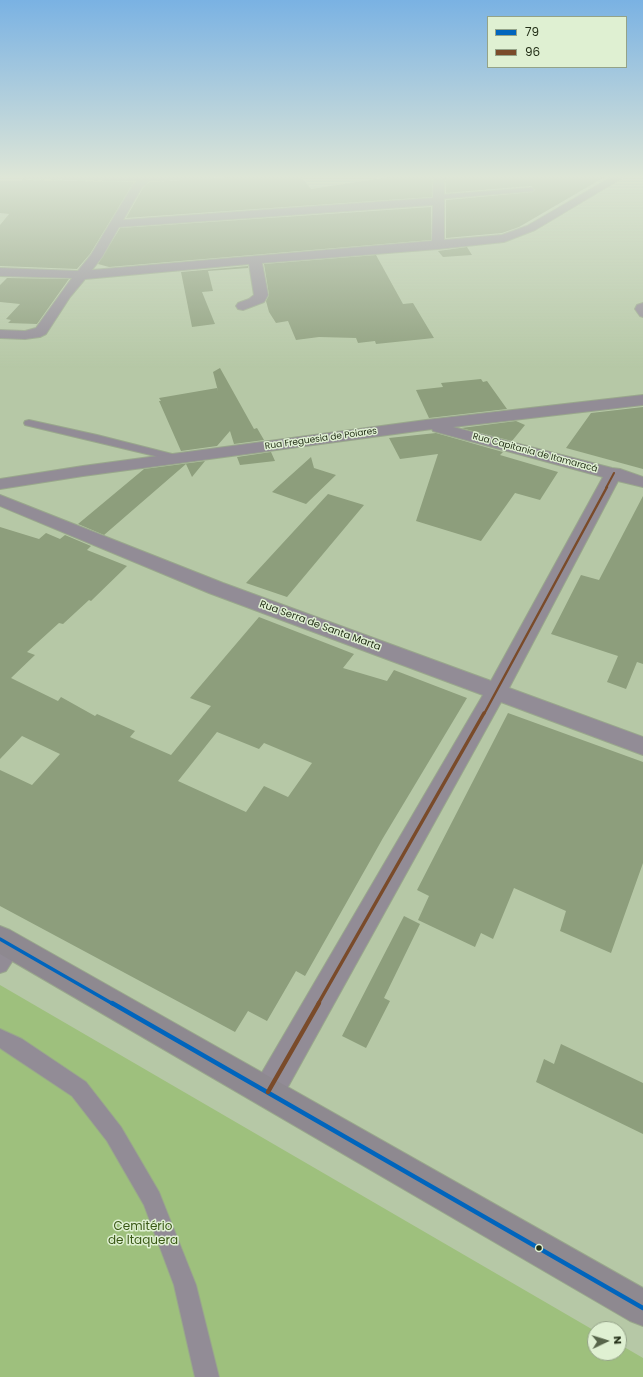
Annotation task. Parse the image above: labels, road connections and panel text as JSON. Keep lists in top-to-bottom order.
{
  "streets": {
    "street": ["Rua Freguesia de Poiares", "Rua Capitania de Itamaracá", "Rua Serra de Santa Marta"]
  },
  "crossings": [
    ["Rua Freguesia de Poiares", "Rua Capitania de Itamaracá"]
  ],
  "parks": ["Cemitério de Itaquera"],
  "lines": ["transit line 96", "transit line 79"],
  "legend": ["79", "96"],
  "north": "right"
}
